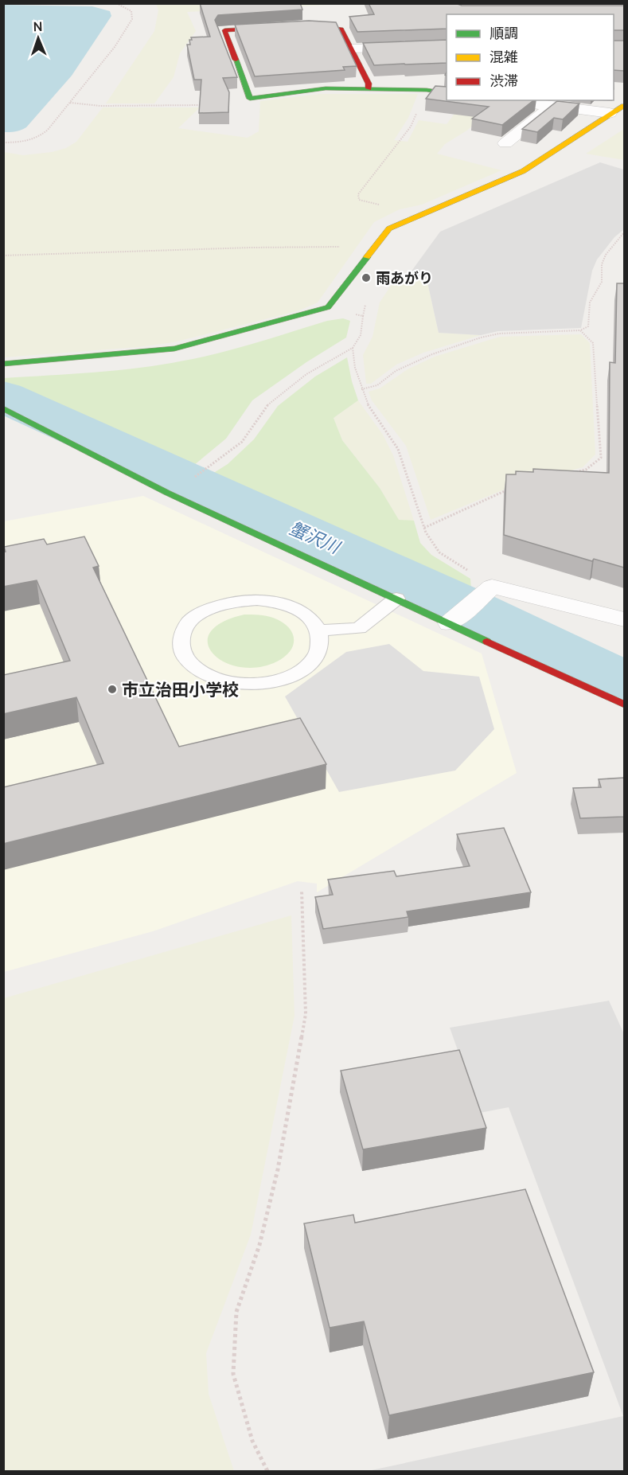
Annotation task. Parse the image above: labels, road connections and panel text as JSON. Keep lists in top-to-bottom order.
{
  "water": ["蟹沢川"],
  "places": ["雨あがり", "市立治田小学校"],
  "legend": ["順調", "混雑", "渋滞"],
  "north": "top"
}
